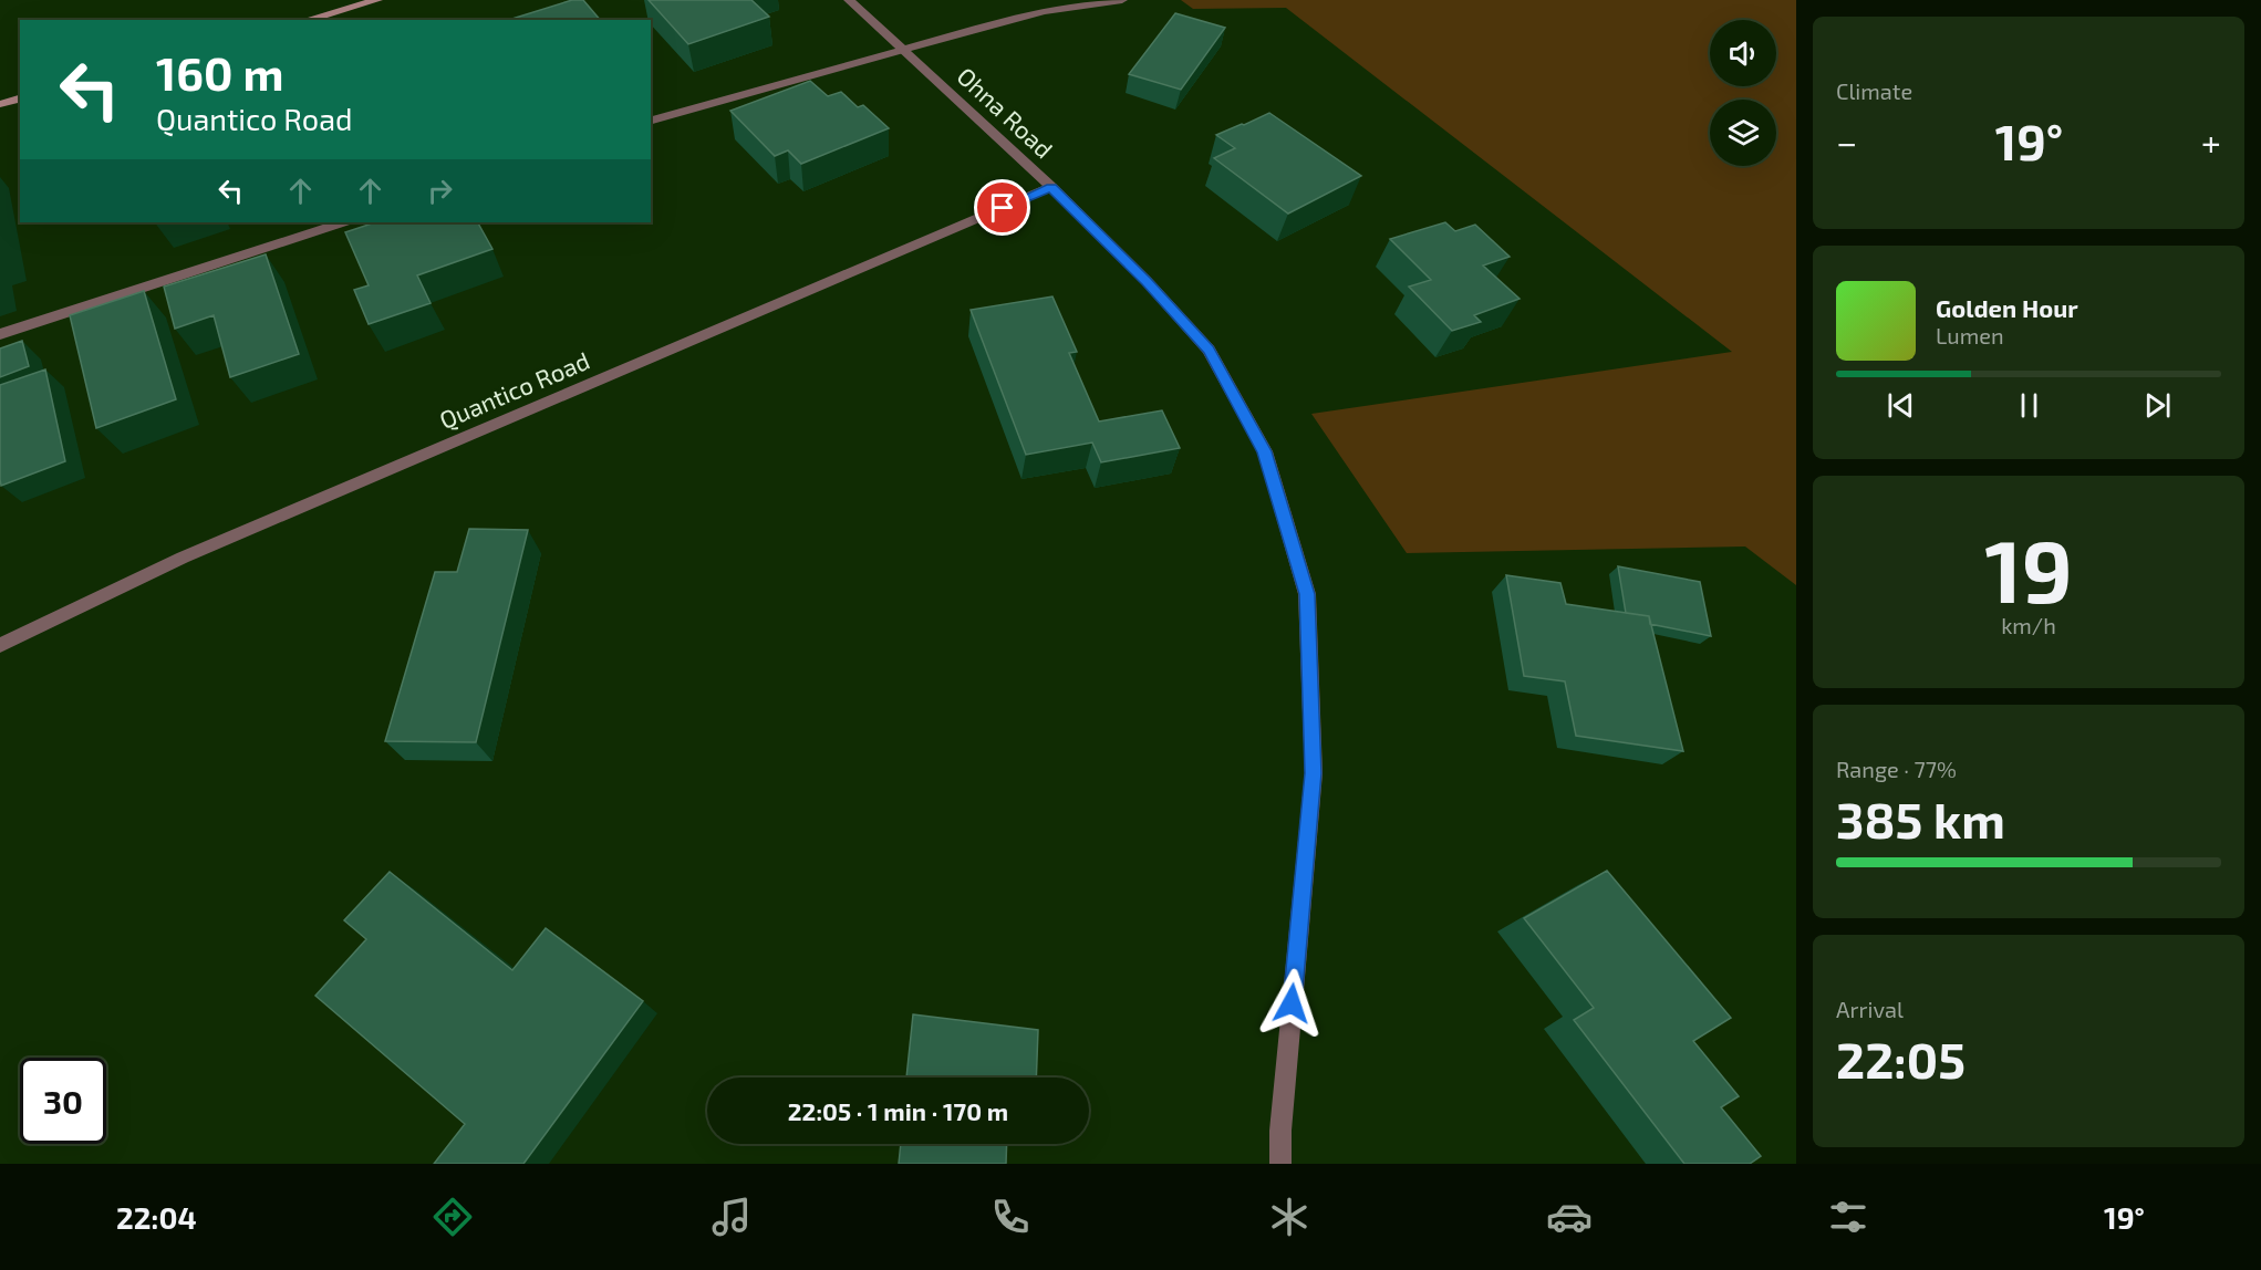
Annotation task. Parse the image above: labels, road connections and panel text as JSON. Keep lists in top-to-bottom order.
{
  "streets": {
    "street": ["Ohna Road", "Quantico Road"]
  },
  "crossings": [
    ["Ohna Road", "Quantico Road"]
  ],
  "page": {
    "tile": [
      "Climate",
      ["19", "km/h"],
      ["Range · 77%", "385 km"],
      ["Arrival", "22:05"]
    ],
    "turn": ["160 m", "Quantico Road"],
    "heat": ["−", "19°", "+"],
    "song": ["Golden Hour", "Lumen"],
    "limit": "30",
    "trip": "22:05 · 1 min · 170 m",
    "tabs": ["22:04", "19°"]
  }
}
